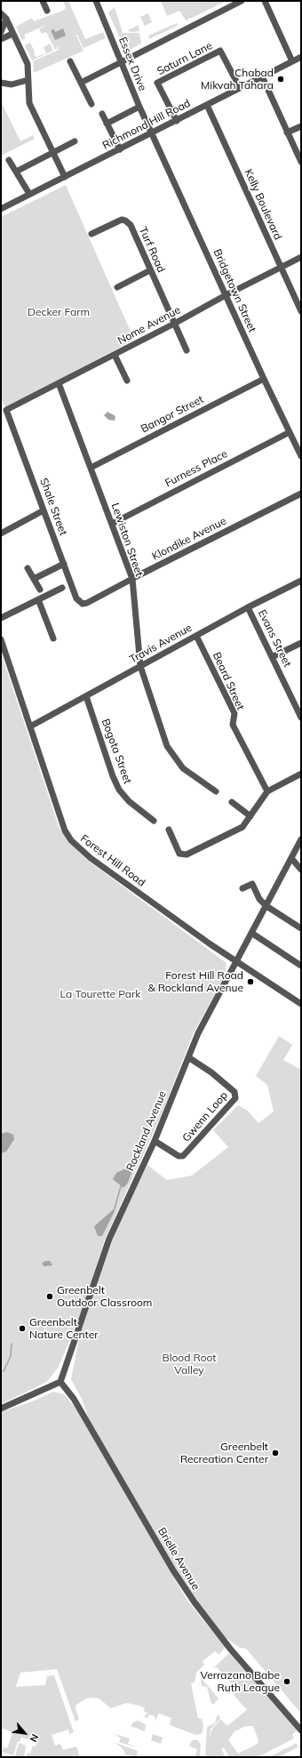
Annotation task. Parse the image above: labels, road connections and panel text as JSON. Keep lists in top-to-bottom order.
{
  "streets": {
    "street": [
      "Saturn Lane",
      "Essex Drive",
      "Richmond Hill Road",
      "Kelly Boulevard",
      "Turf Road",
      "Bridgetown Street",
      "Nome Avenue",
      "Bangor Street",
      "Furness Place",
      "Shale Street",
      "Klondike Avenue",
      "Lewiston Street",
      "Evans Street",
      "Travis Avenue",
      "Beard Street",
      "Bogota Street",
      "Forest Hill Road",
      "Gwenn Loop",
      "Rockland Avenue",
      "Brielle Avenue"
    ]
  },
  "crossings": [
    ["Saturn Lane", "Richmond Hill Road"],
    ["Essex Drive", "Richmond Hill Road"],
    ["Essex Drive", "Bridgetown Street"],
    ["Richmond Hill Road", "Kelly Boulevard"],
    ["Richmond Hill Road", "Bridgetown Street"],
    ["Kelly Boulevard", "Nome Avenue"],
    ["Turf Road", "Nome Avenue"],
    ["Bridgetown Street", "Nome Avenue"],
    ["Bridgetown Street", "Bangor Street"],
    ["Bridgetown Street", "Furness Place"],
    ["Nome Avenue", "Shale Street"],
    ["Nome Avenue", "Lewiston Street"],
    ["Bangor Street", "Lewiston Street"],
    ["Furness Place", "Lewiston Street"],
    ["Shale Street", "Klondike Avenue"],
    ["Klondike Avenue", "Lewiston Street"],
    ["Lewiston Street", "Travis Avenue"],
    ["Evans Street", "Travis Avenue"],
    ["Travis Avenue", "Beard Street"],
    ["Travis Avenue", "Bogota Street"],
    ["Travis Avenue", "Forest Hill Road"],
    ["Forest Hill Road", "Rockland Avenue"],
    ["Gwenn Loop", "Rockland Avenue"],
    ["Rockland Avenue", "Brielle Avenue"]
  ],
  "parks": ["Decker Farm", "La Tourette Park", "Blood Root Valley"],
  "places": [
    "Chabad Mikvah Tahara",
    "Forest Hill Road & Rockland Avenue",
    "Greenbelt Outdoor Classroom",
    "Greenbelt Nature Center",
    "Greenbelt Recreation Center",
    "Verrazano Babe Ruth League"
  ],
  "north": "bottom right"
}
